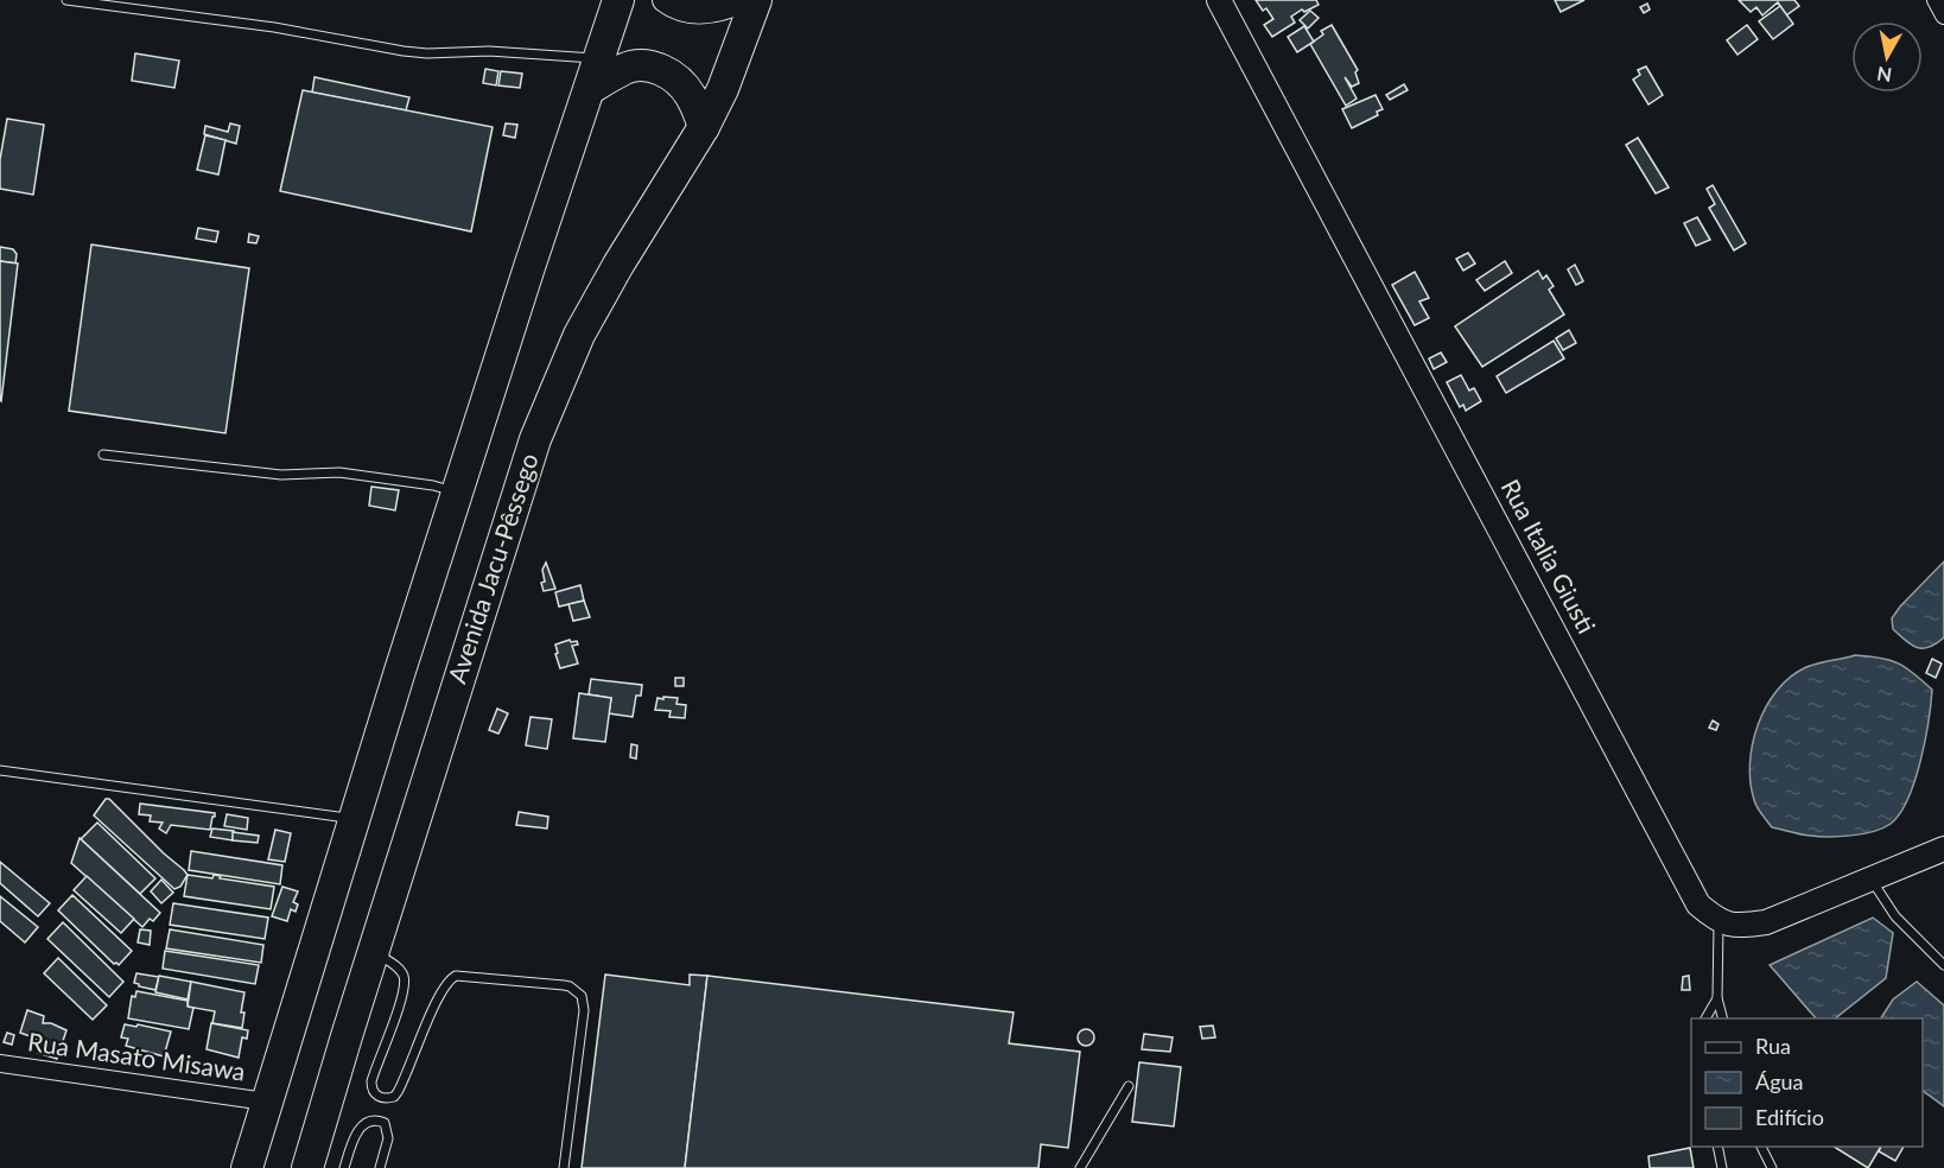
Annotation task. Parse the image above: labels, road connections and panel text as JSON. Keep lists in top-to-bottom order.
{
  "streets": {
    "highway": ["Avenida Jacu-Pêssego"],
    "street": ["Rua Italia Giusti", "Rua Masato Misawa"]
  },
  "legend": ["Rua", "Água", "Edifício"],
  "north": "bottom"
}
